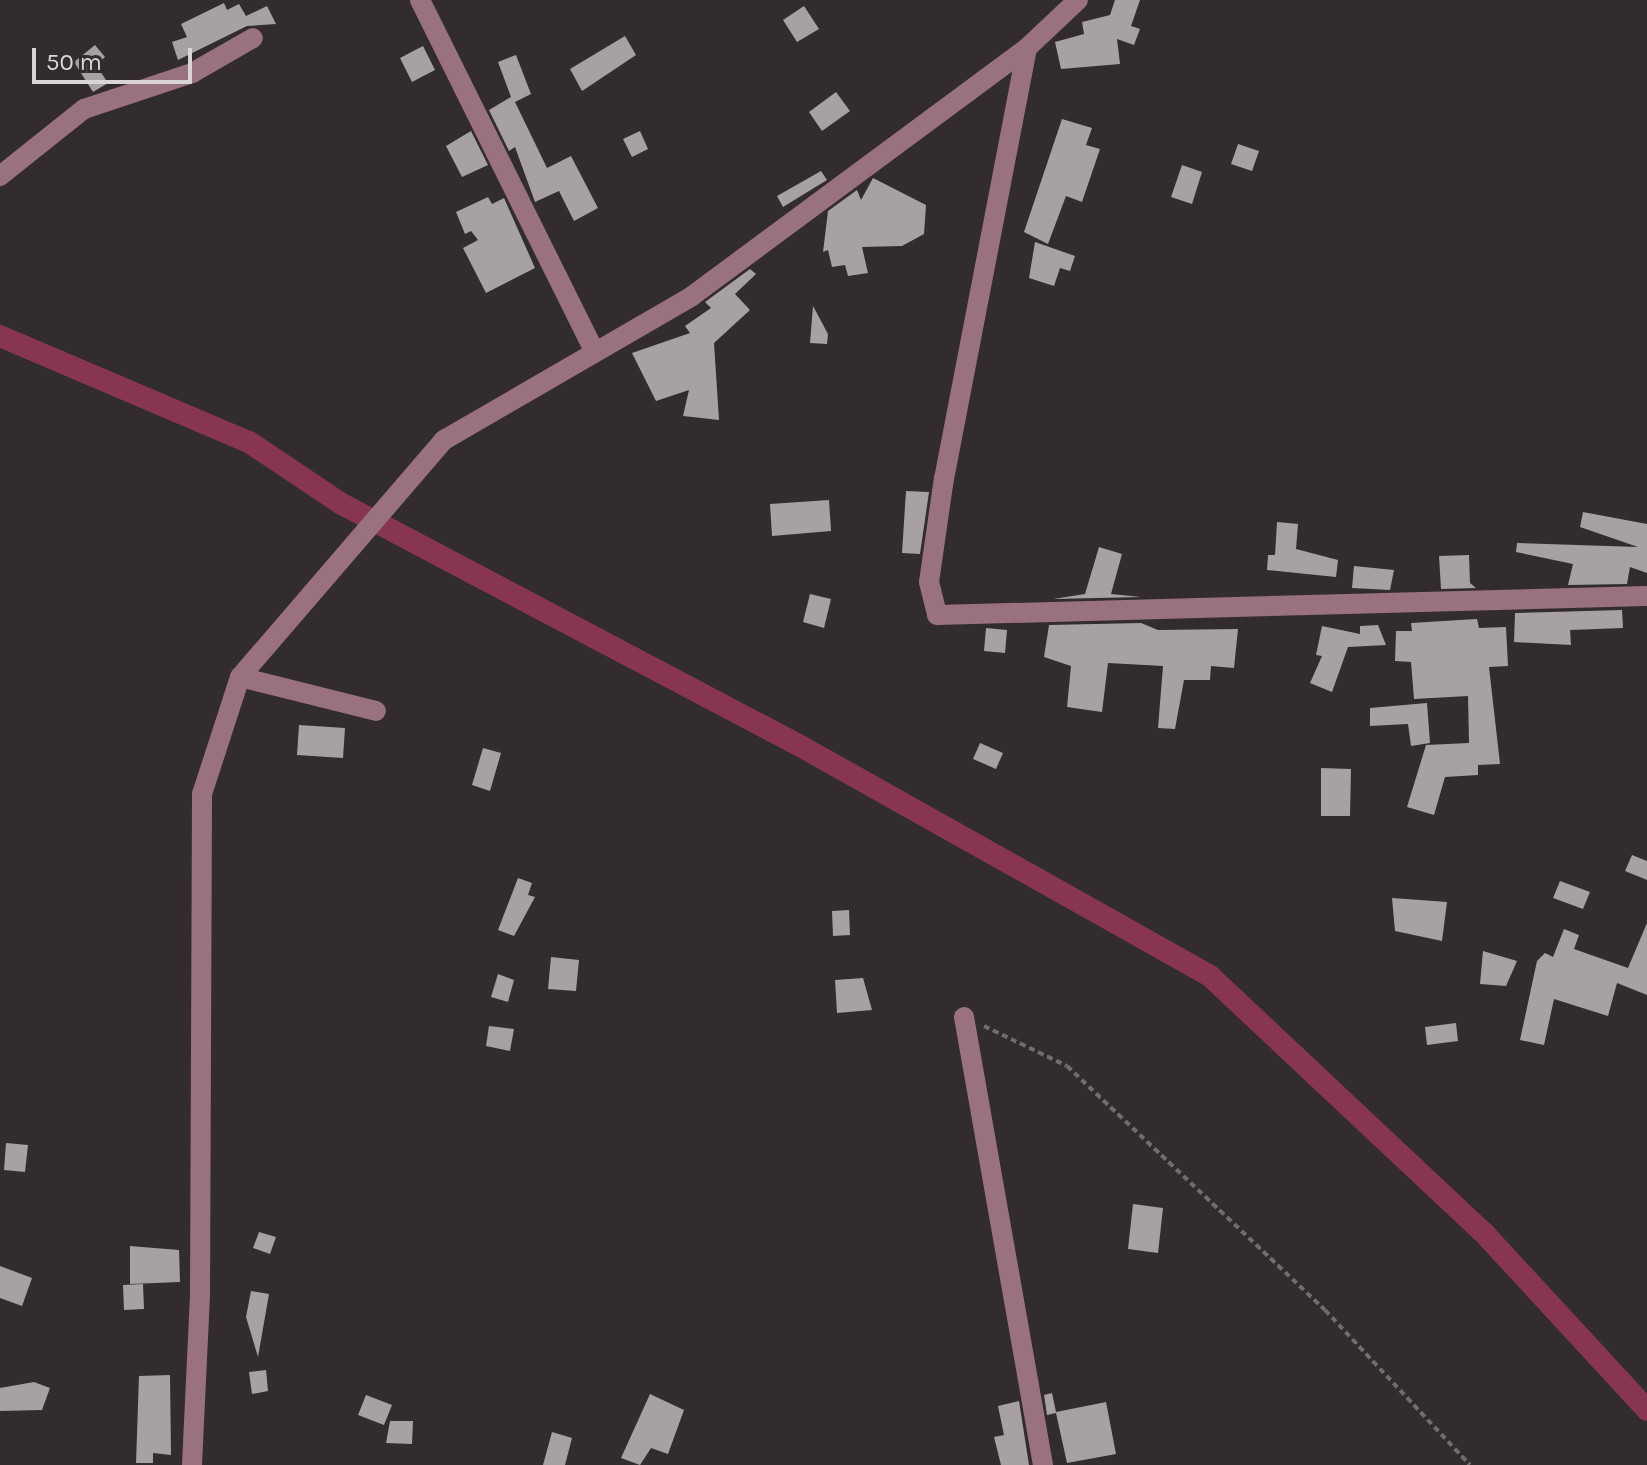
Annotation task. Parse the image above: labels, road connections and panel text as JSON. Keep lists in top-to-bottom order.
{
  "scale_bar": "50 m"
}
